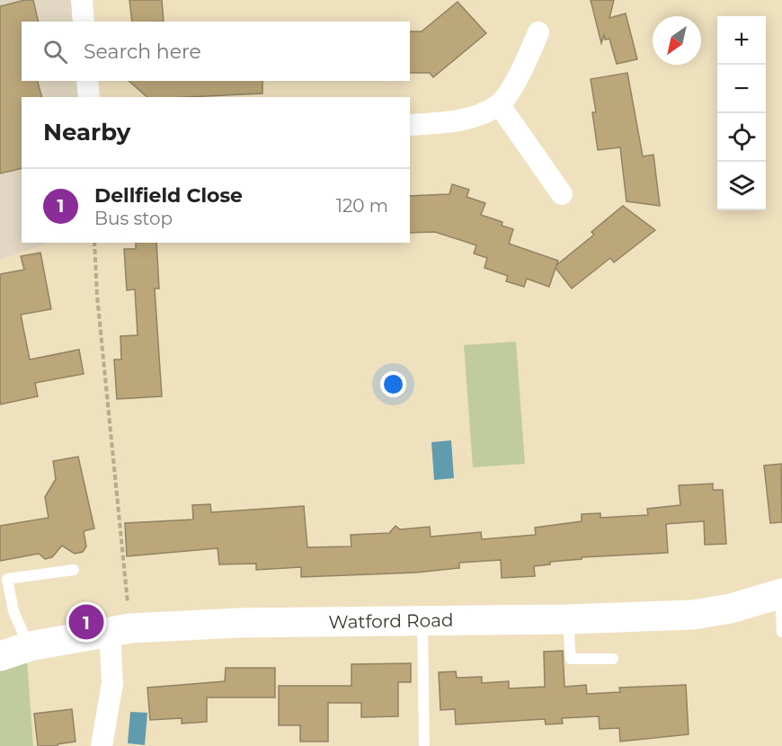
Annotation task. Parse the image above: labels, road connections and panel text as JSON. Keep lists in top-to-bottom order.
{
  "streets": {
    "main road": ["Watford Road"]
  },
  "north": "bottom left",
  "page": {
    "map_buttons": ["+", "−"],
    "search": "Search here",
    "heading": "Nearby",
    "list": [
      {
        "mark": "1",
        "name": "Dellfield Close",
        "note": "Bus stop",
        "value": "120 m"
      }
    ],
    "pins": "1"
  }
}
